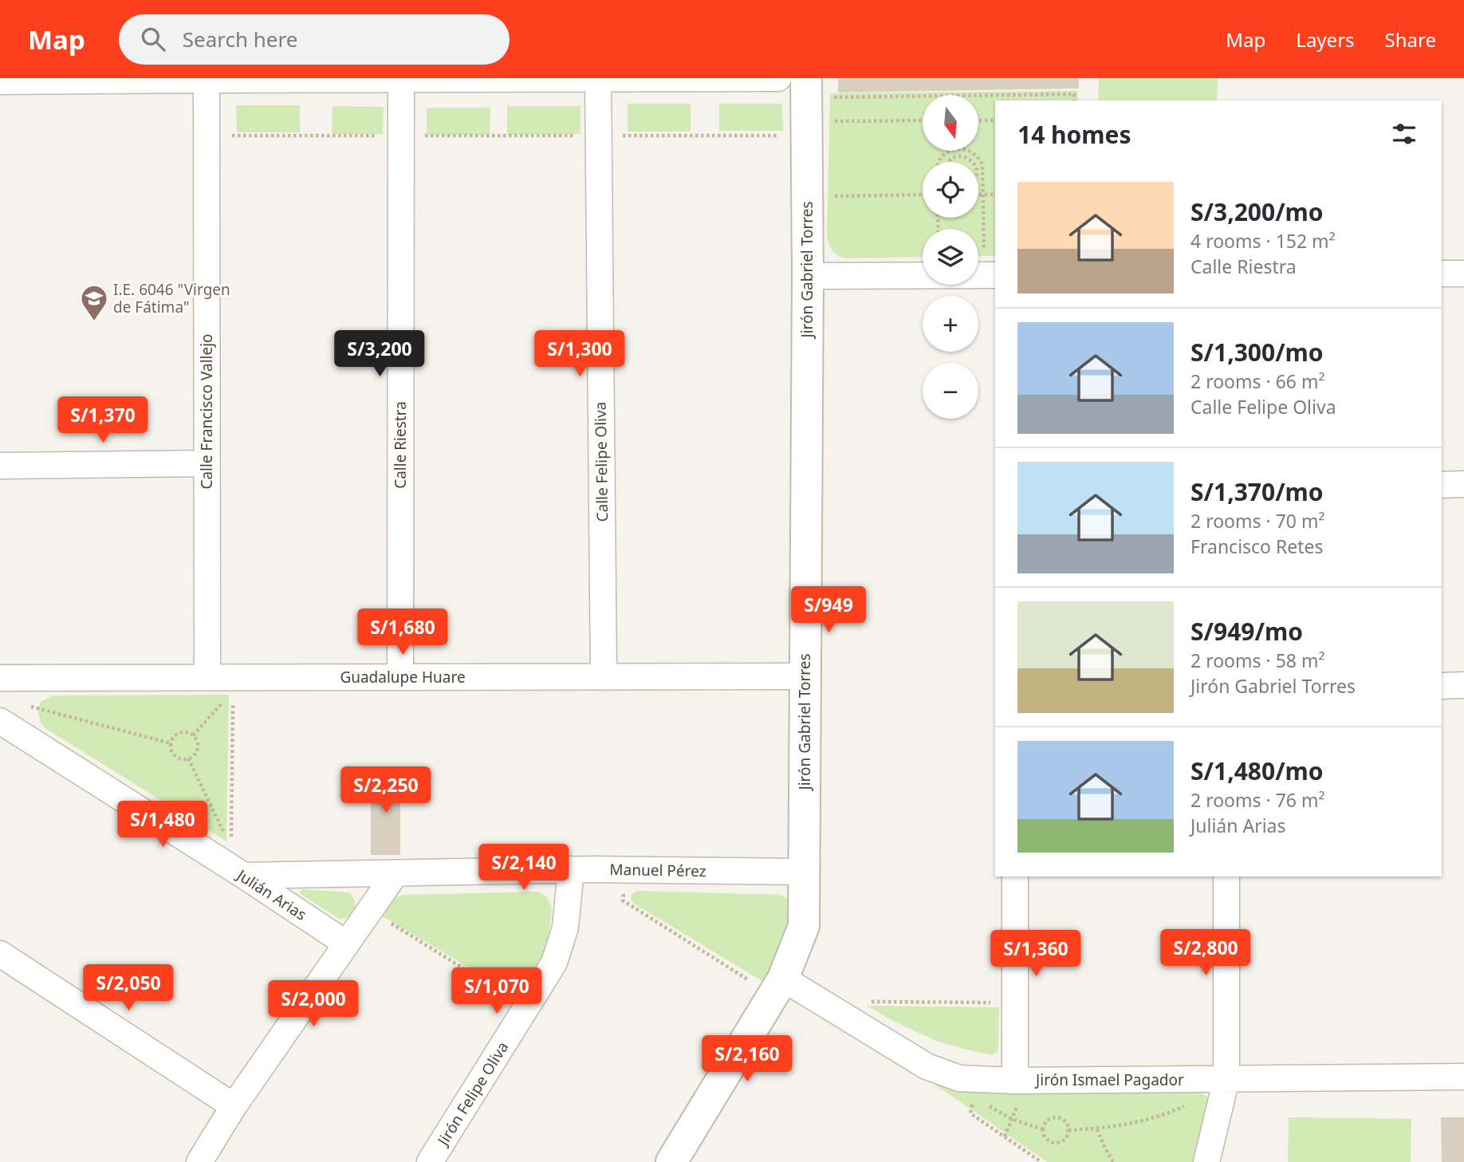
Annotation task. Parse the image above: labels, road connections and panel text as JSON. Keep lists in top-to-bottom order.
{
  "streets": {
    "street": [
      "Jirón Gabriel Torres",
      "Calle Francisco Vallejo",
      "Calle Riestra",
      "Calle Felipe Oliva",
      "Guadalupe Huare",
      "Manuel Pérez",
      "Julián Arias",
      "Jirón Ismael Pagador",
      "Jirón Felipe Oliva"
    ]
  },
  "crossings": [
    ["Jirón Gabriel Torres", "Guadalupe Huare"],
    ["Jirón Gabriel Torres", "Manuel Pérez"],
    ["Jirón Gabriel Torres", "Jirón Ismael Pagador"],
    ["Calle Francisco Vallejo", "Guadalupe Huare"],
    ["Calle Riestra", "Guadalupe Huare"],
    ["Calle Felipe Oliva", "Guadalupe Huare"],
    ["Manuel Pérez", "Julián Arias"],
    ["Manuel Pérez", "Jirón Felipe Oliva"]
  ],
  "places": {
    "school or university": ["I.E. 6046 \"Virgen de Fátima\""]
  },
  "north": "bottom",
  "page": {
    "header": "Map",
    "search": "Search here",
    "nav": ["Map", "Layers", "Share"],
    "map_buttons": ["+", "−"],
    "heading": "14 homes",
    "list": [
      {
        "name": "S/3,200/mo",
        "note": "4 rooms · 152 m² · Calle Riestra"
      },
      {
        "name": "S/1,300/mo",
        "note": "2 rooms · 66 m² · Calle Felipe Oliva"
      },
      {
        "name": "S/1,370/mo",
        "note": "2 rooms · 70 m² · Francisco Retes"
      },
      {
        "name": "S/949/mo",
        "note": "2 rooms · 58 m² · Jirón Gabriel Torres"
      },
      {
        "name": "S/1,480/mo",
        "note": "2 rooms · 76 m² · Julián Arias"
      }
    ],
    "price": [
      "S/3,200",
      "S/1,300",
      "S/1,370",
      "S/949",
      "S/1,680",
      "S/2,250",
      "S/1,480",
      "S/2,140",
      "S/2,800",
      "S/1,360",
      "S/2,050",
      "S/1,070",
      "S/2,000",
      "S/2,160"
    ]
  }
}
